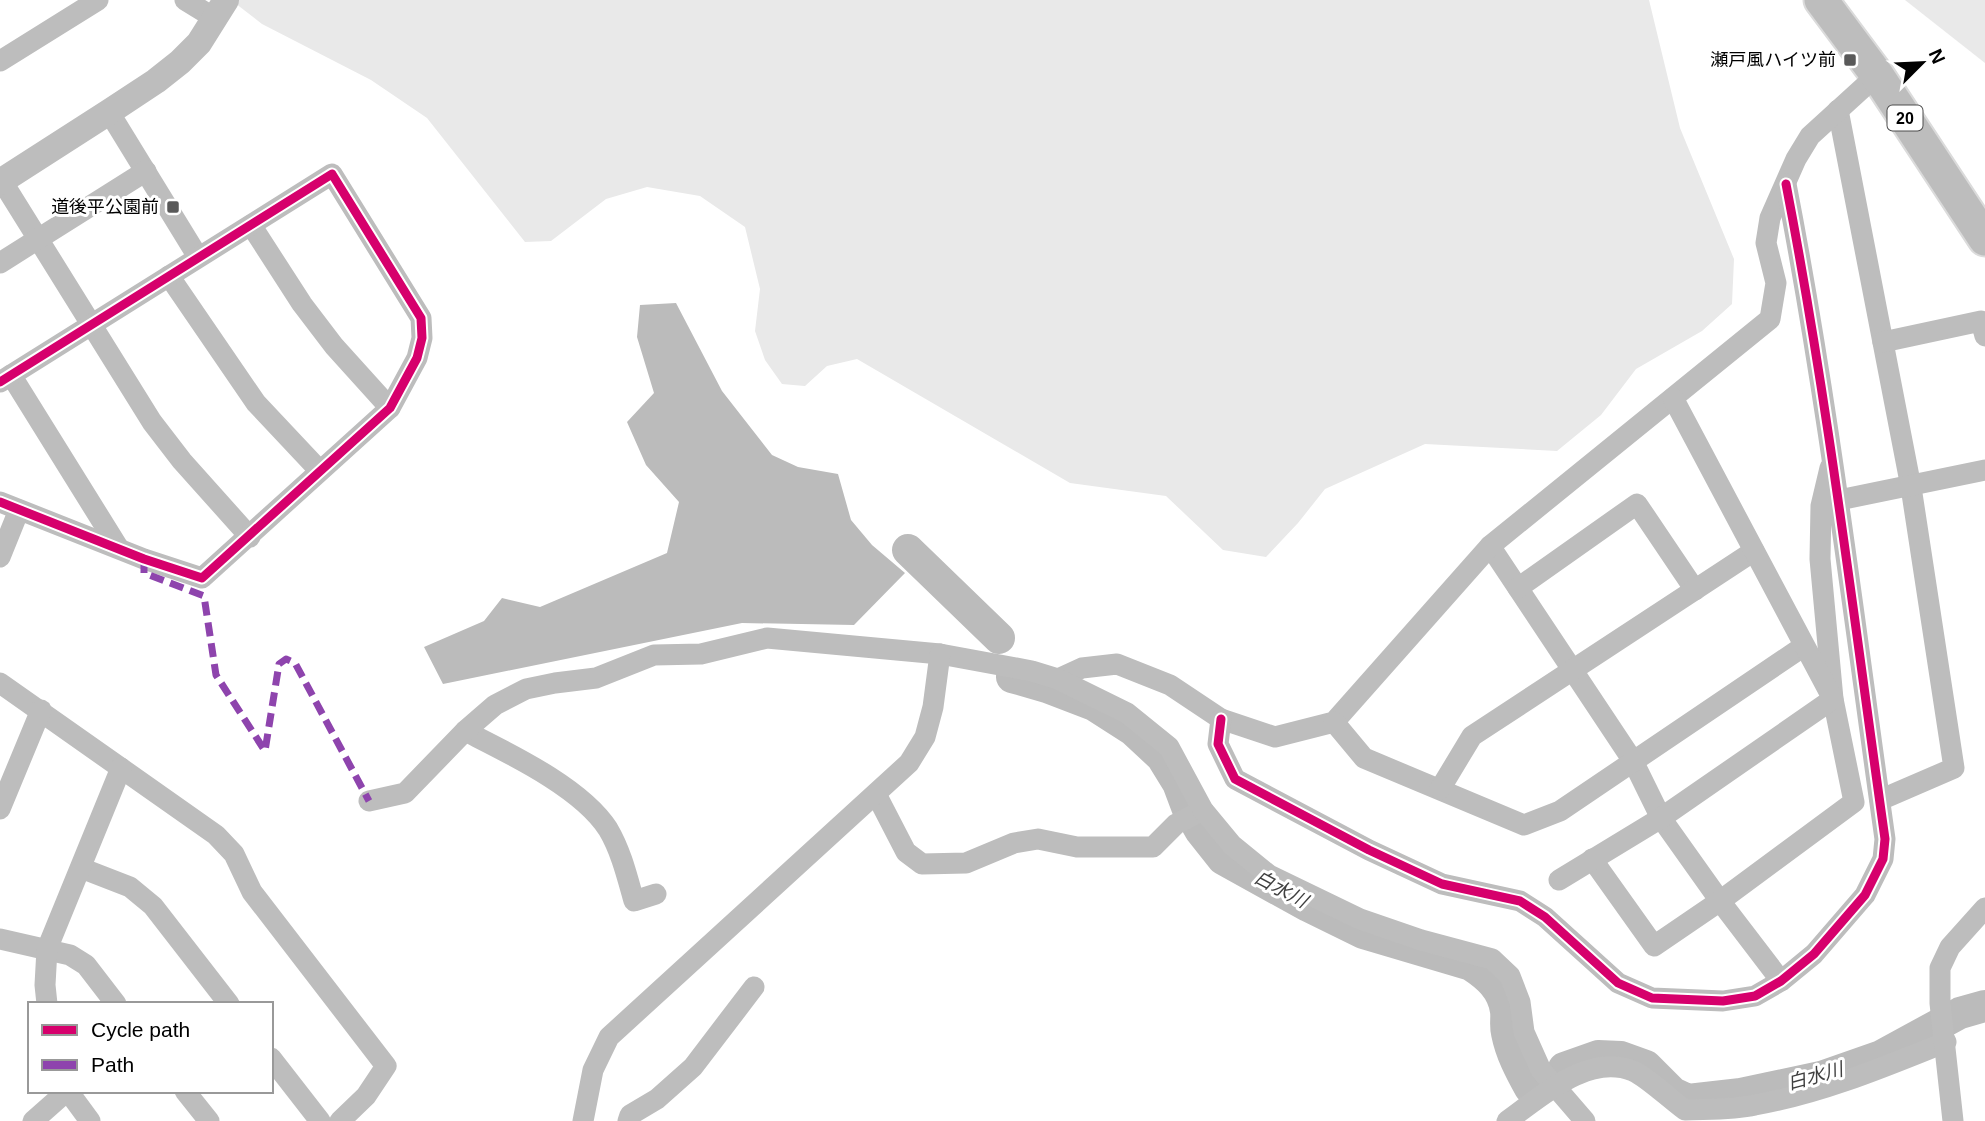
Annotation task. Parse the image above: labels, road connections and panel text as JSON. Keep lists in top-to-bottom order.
{
  "streets": {
    "main road": ["20"]
  },
  "water": ["白水川"],
  "places": {
    "transit": ["瀬戸風ハイツ前", "道後平公園前"]
  },
  "legend": ["Cycle path", "Path"],
  "north": "top right"
}
